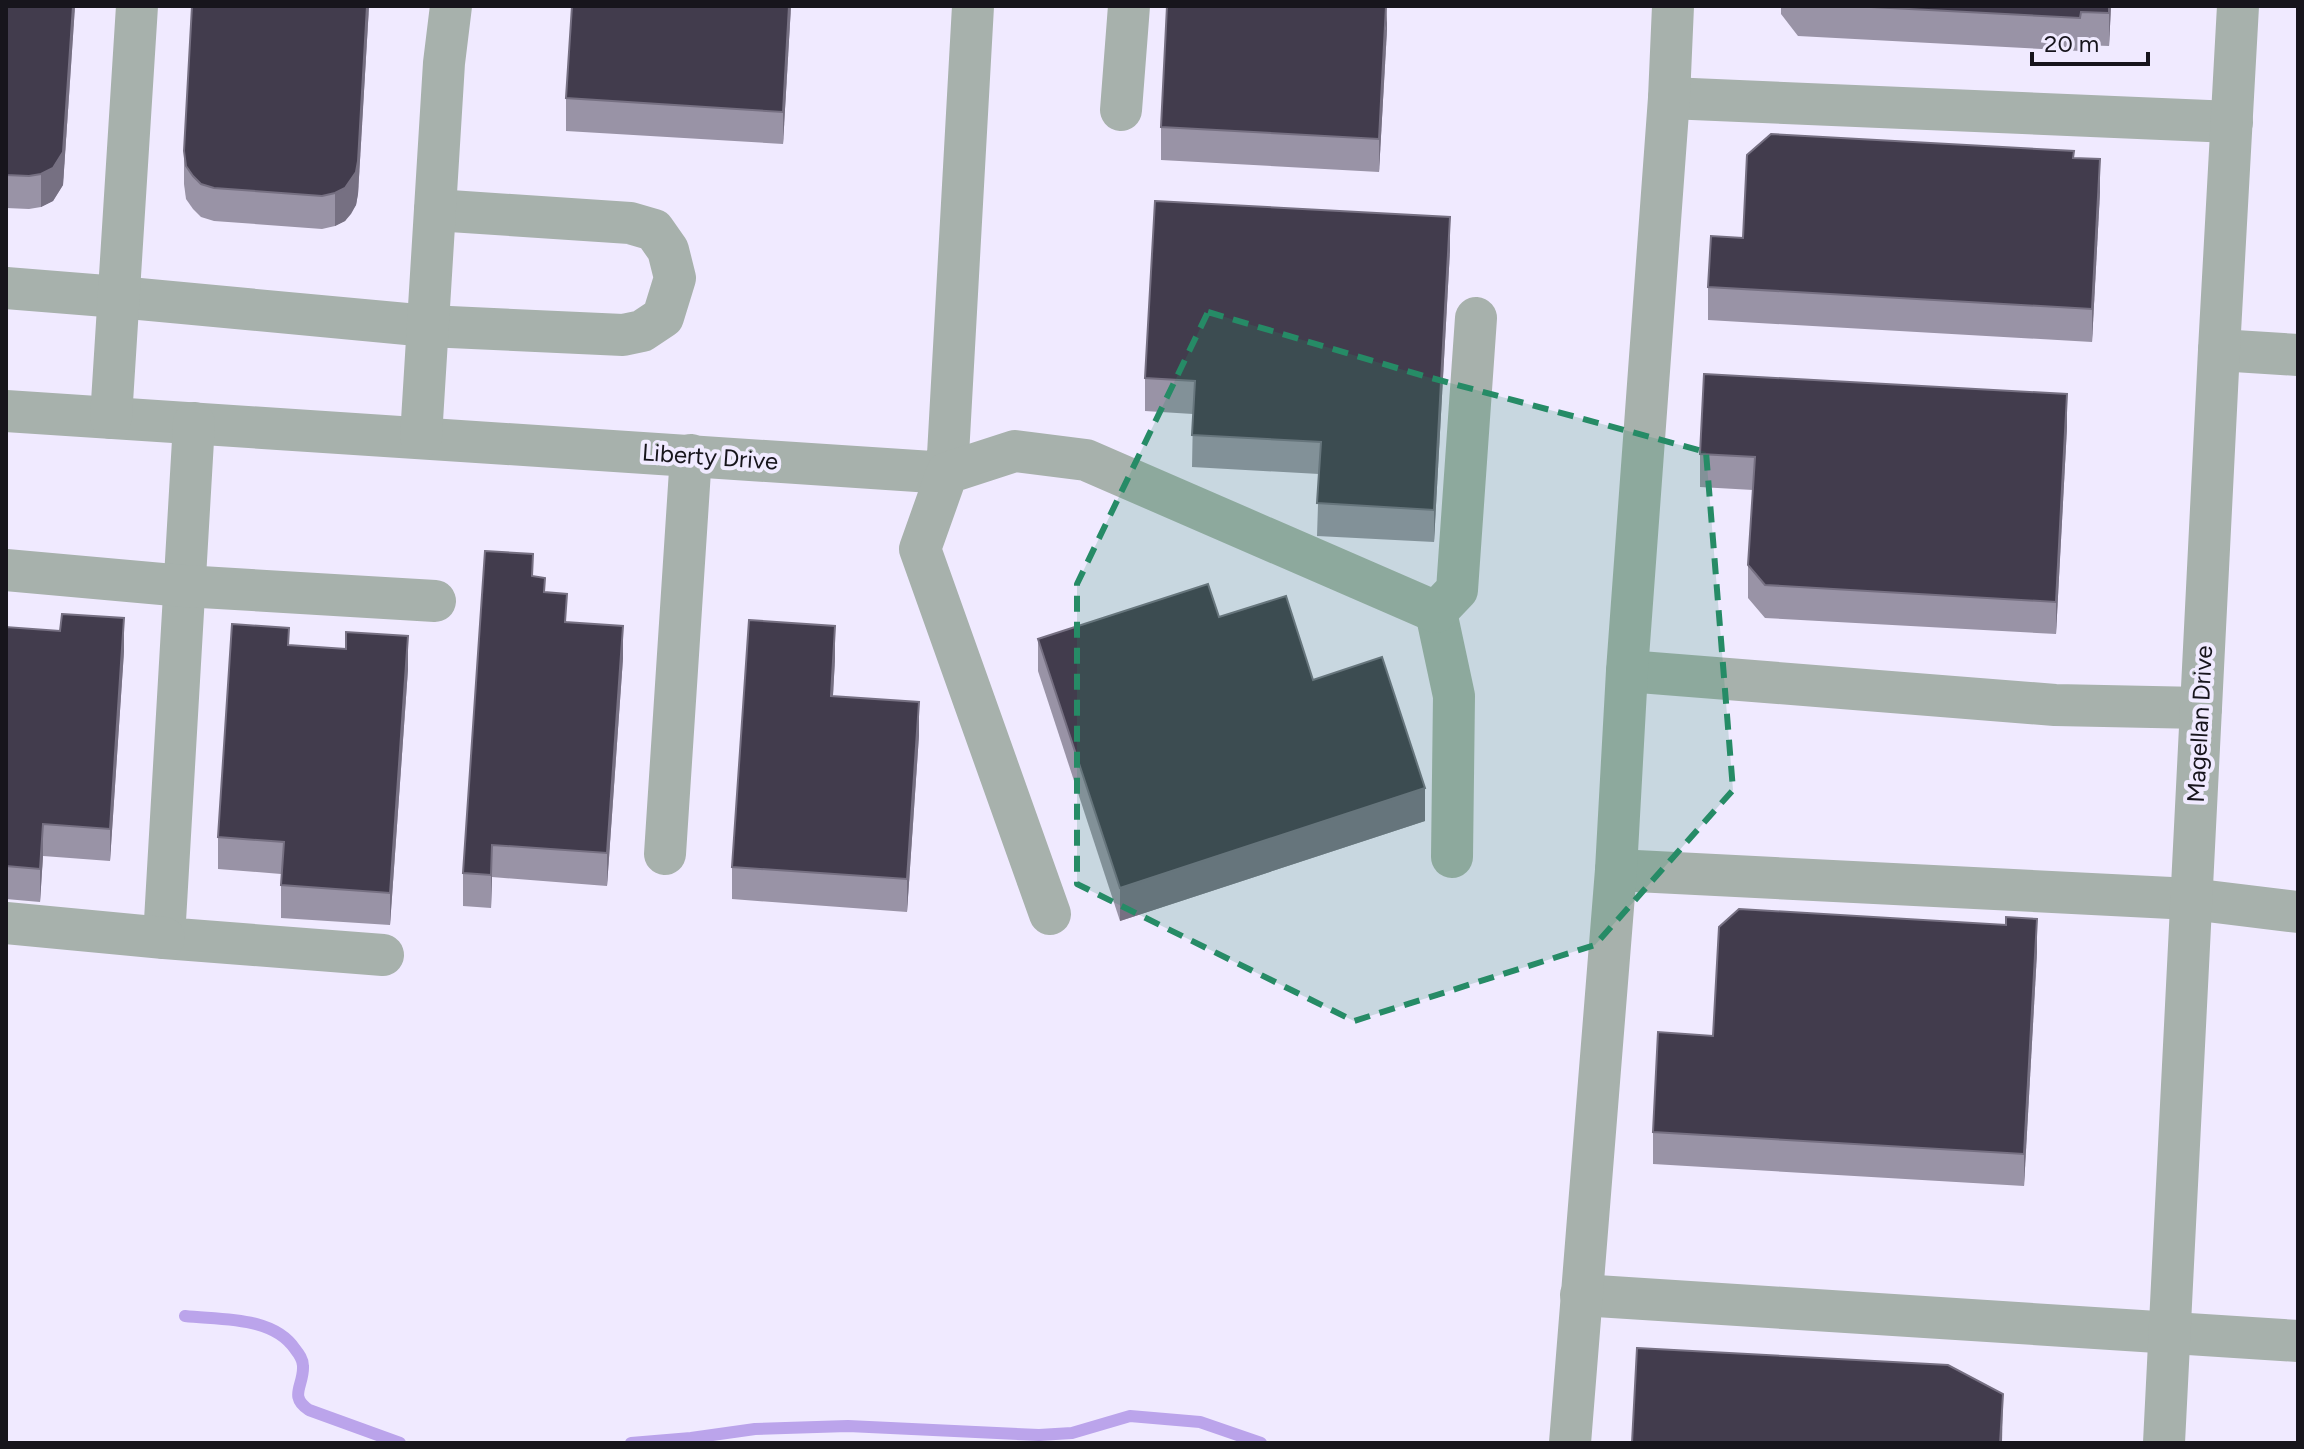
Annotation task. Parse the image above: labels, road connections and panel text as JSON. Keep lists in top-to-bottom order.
{
  "streets": {
    "street": ["Liberty Drive", "Magellan Drive"]
  },
  "scale_bar": "20 m"
}
